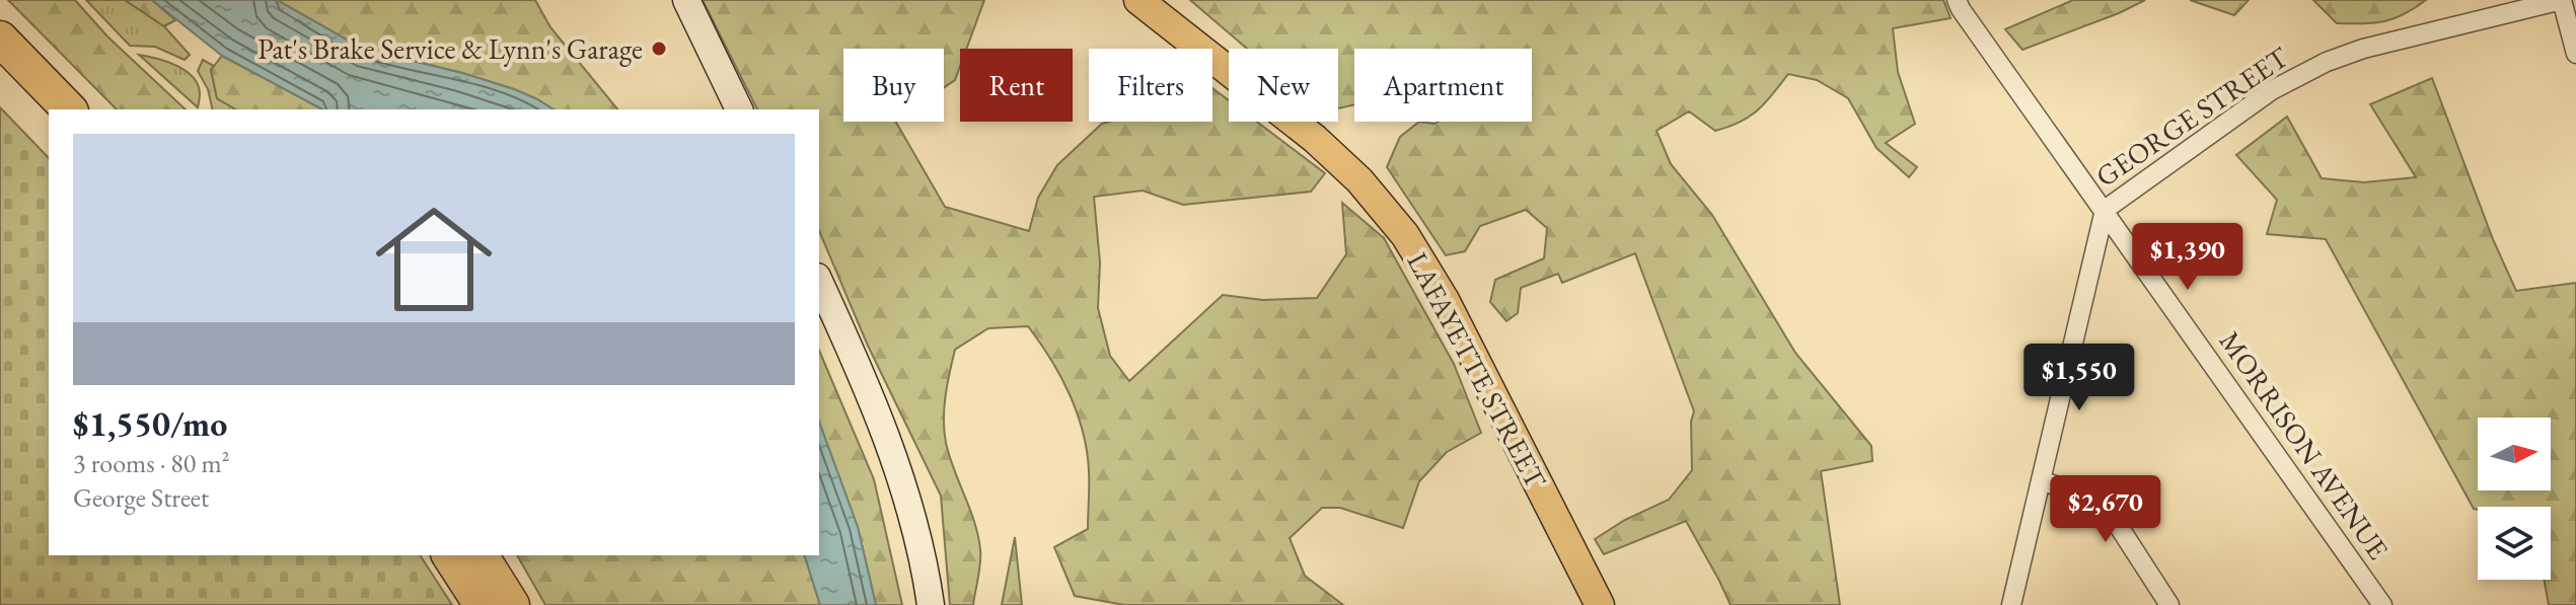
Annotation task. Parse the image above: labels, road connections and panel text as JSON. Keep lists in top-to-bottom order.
{
  "streets": {
    "main road": ["LAFAYETTE STREET"],
    "street": ["GEORGE STREET", "MORRISON AVENUE"]
  },
  "crossings": [
    ["GEORGE STREET", "MORRISON AVENUE"]
  ],
  "places": ["Pat's Brake Service & Lynn's Garage"],
  "north": "right",
  "page": {
    "chip": [
      "Buy",
      "Rent",
      "Filters",
      "New",
      "Apartment"
    ],
    "list": [
      {
        "name": "$1,550/mo",
        "note": "3 rooms · 80 m² · George Street"
      }
    ],
    "price": ["$1,390", "$1,550", "$2,670"]
  }
}
